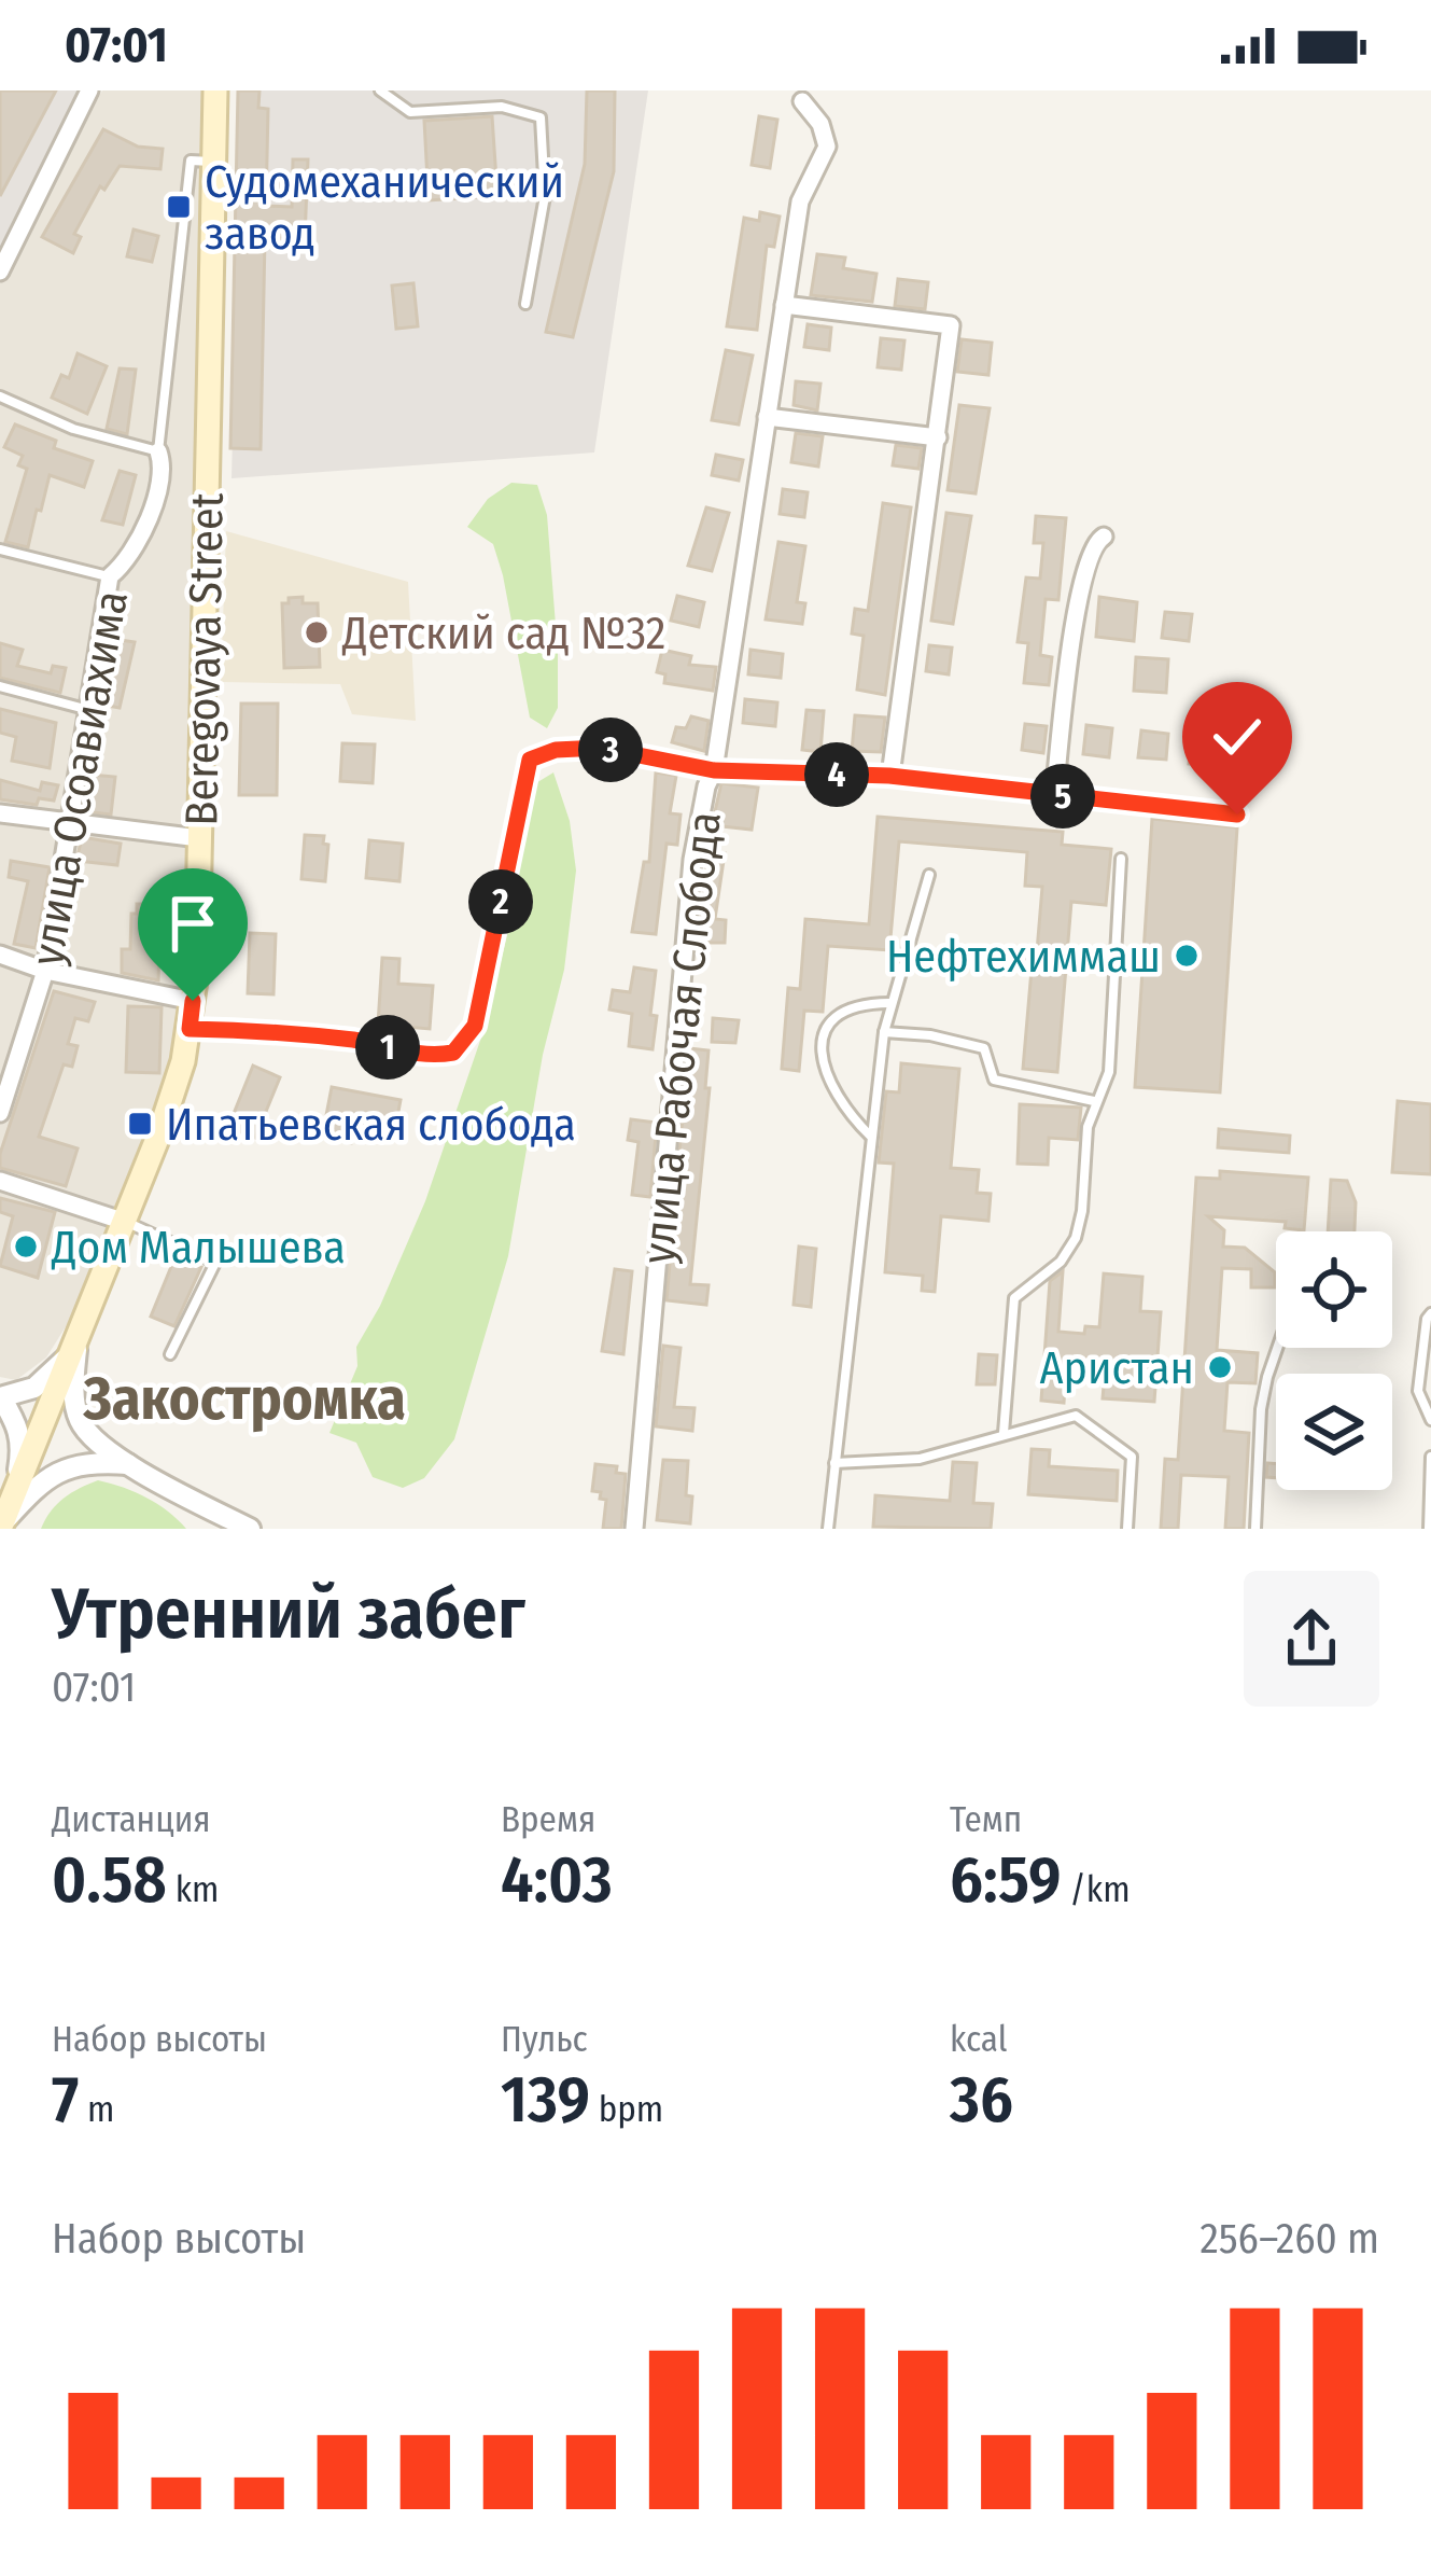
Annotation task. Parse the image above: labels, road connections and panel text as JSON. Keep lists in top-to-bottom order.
{
  "streets": {
    "main road": ["Beregovaya Street"],
    "street": ["улица Осоавиахима", "улица Рабочая Слобода"]
  },
  "districts": ["Закостромка"],
  "places": {
    "transit": ["Судомеханический завод", "Ипатьевская слобода"],
    "other": [
      "Детский сад №32",
      "Нефтехиммаш",
      "Дом Малышева",
      "Аристан"
    ]
  },
  "page": {
    "status": "07:01",
    "pins": [
      "3",
      "4",
      "5",
      "2",
      "1"
    ],
    "heading": ["Утренний забег", "07:01"],
    "stats": [
      ["Дистанция", "0.58 km"],
      ["Время", "4:03"],
      ["Темп", "6:59 /km"],
      ["Набор высоты", "7 m"],
      ["Пульс", "139 bpm"],
      ["kcal", "36"]
    ],
    "chart": ["Набор высоты", "256–260 m"]
  }
}
